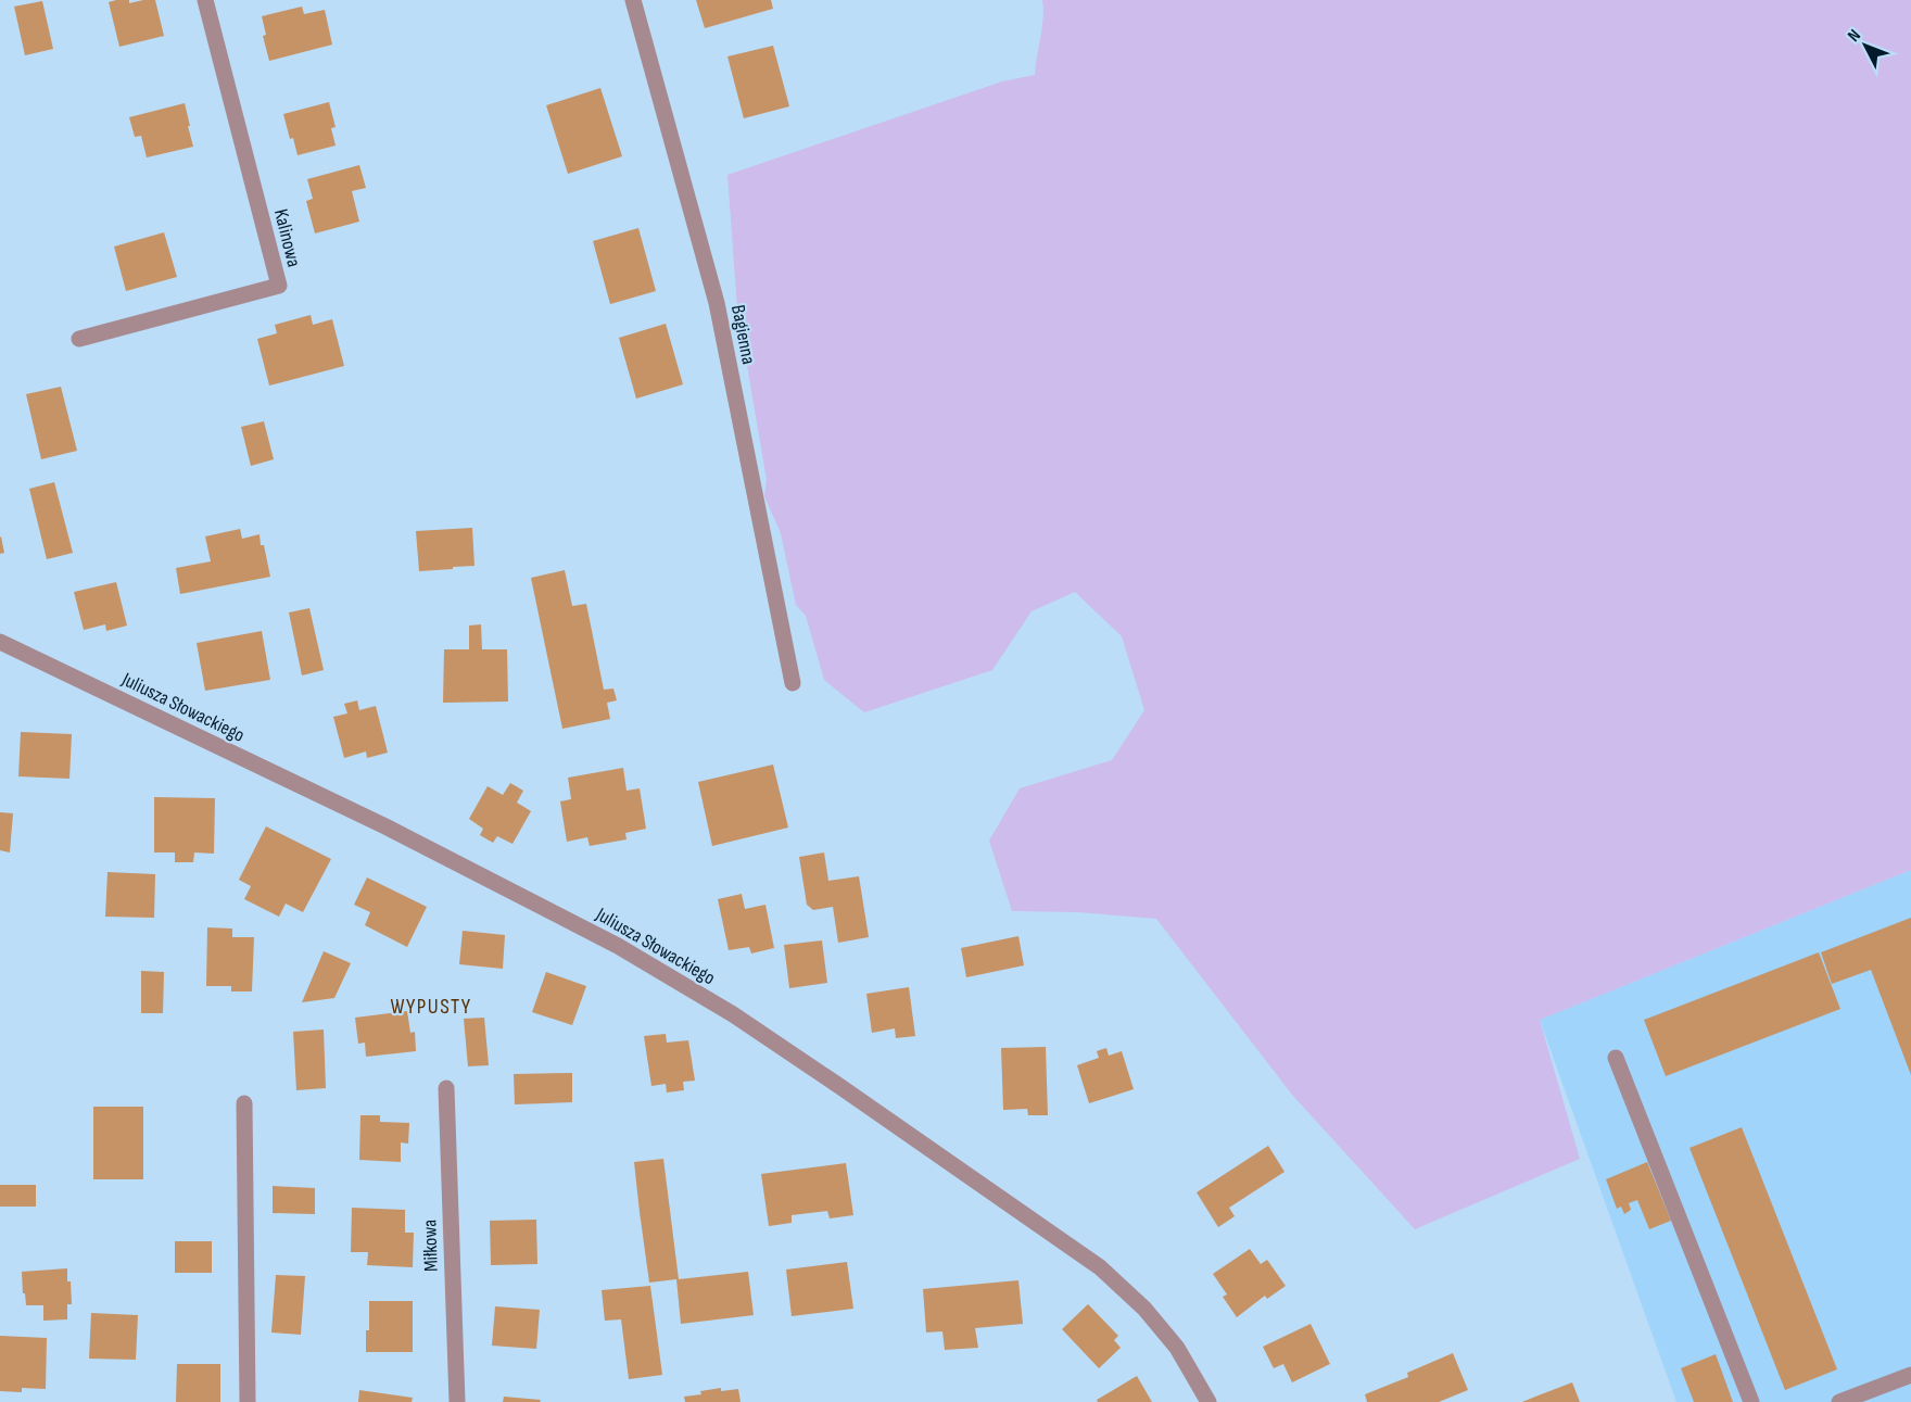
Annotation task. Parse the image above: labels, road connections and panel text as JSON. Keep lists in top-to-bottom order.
{
  "streets": {
    "street": [
      "Kalinowa",
      "Bagienna",
      "Juliusza Słowackiego",
      "Miłkowa"
    ]
  },
  "districts": ["WYPUSTY"],
  "north": "top left"
}
